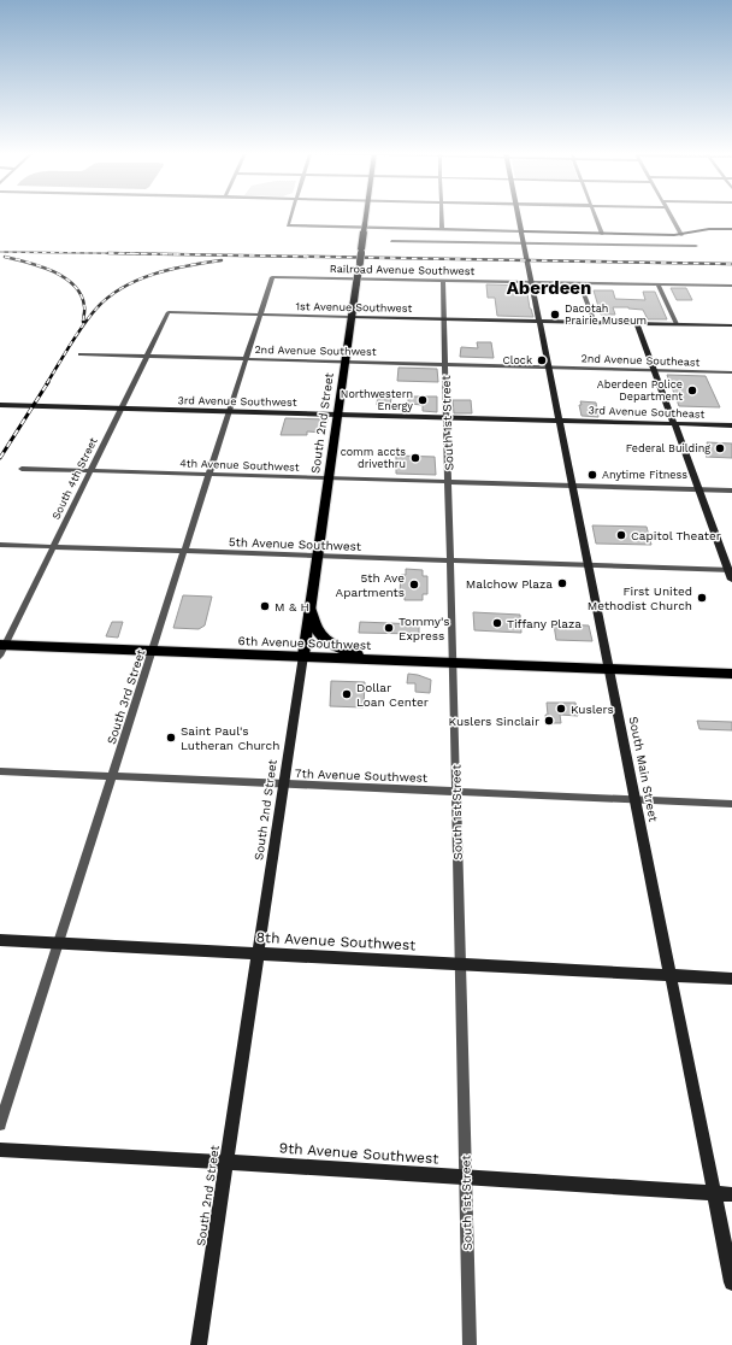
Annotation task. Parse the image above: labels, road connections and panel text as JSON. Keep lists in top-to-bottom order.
{
  "streets": {
    "highway": ["6th Avenue Southwest"],
    "main road": ["South 2nd Street"],
    "street": [
      "Railroad Avenue Southwest",
      "1st Avenue Southwest",
      "2nd Avenue Southwest",
      "2nd Avenue Southeast",
      "3rd Avenue Southwest",
      "3rd Avenue Southeast",
      "South 1st Street",
      "4th Avenue Southwest",
      "South 4th Street",
      "5th Avenue Southwest",
      "South 3rd Street",
      "South Main Street",
      "7th Avenue Southwest",
      "8th Avenue Southwest",
      "9th Avenue Southwest"
    ]
  },
  "crossings": [
    ["Railroad Avenue Southwest", "South 1st Street"],
    ["Railroad Avenue Southwest", "South 3rd Street"],
    ["Railroad Avenue Southwest", "South Main Street"],
    ["1st Avenue Southwest", "South 2nd Street"],
    ["1st Avenue Southwest", "South 1st Street"],
    ["1st Avenue Southwest", "South 4th Street"],
    ["1st Avenue Southwest", "South 3rd Street"],
    ["1st Avenue Southwest", "South Main Street"],
    ["2nd Avenue Southwest", "2nd Avenue Southeast"],
    ["2nd Avenue Southwest", "South 2nd Street"],
    ["2nd Avenue Southwest", "South 1st Street"],
    ["2nd Avenue Southwest", "South 4th Street"],
    ["2nd Avenue Southwest", "South 3rd Street"],
    ["2nd Avenue Southwest", "South Main Street"],
    ["2nd Avenue Southeast", "South Main Street"],
    ["3rd Avenue Southwest", "3rd Avenue Southeast"],
    ["3rd Avenue Southwest", "South 2nd Street"],
    ["3rd Avenue Southwest", "South 1st Street"],
    ["3rd Avenue Southwest", "South 4th Street"],
    ["3rd Avenue Southwest", "South 3rd Street"],
    ["3rd Avenue Southwest", "South Main Street"],
    ["3rd Avenue Southeast", "South Main Street"],
    ["South 2nd Street", "4th Avenue Southwest"],
    ["South 2nd Street", "5th Avenue Southwest"],
    ["South 2nd Street", "6th Avenue Southwest"],
    ["South 2nd Street", "7th Avenue Southwest"],
    ["South 2nd Street", "8th Avenue Southwest"],
    ["South 2nd Street", "9th Avenue Southwest"],
    ["South 1st Street", "4th Avenue Southwest"],
    ["South 1st Street", "5th Avenue Southwest"],
    ["South 1st Street", "6th Avenue Southwest"],
    ["South 1st Street", "7th Avenue Southwest"],
    ["South 1st Street", "8th Avenue Southwest"],
    ["South 1st Street", "9th Avenue Southwest"],
    ["4th Avenue Southwest", "South 4th Street"],
    ["4th Avenue Southwest", "South 3rd Street"],
    ["4th Avenue Southwest", "South Main Street"],
    ["South 4th Street", "5th Avenue Southwest"],
    ["South 4th Street", "6th Avenue Southwest"],
    ["5th Avenue Southwest", "South 3rd Street"],
    ["5th Avenue Southwest", "South Main Street"],
    ["6th Avenue Southwest", "South 3rd Street"],
    ["6th Avenue Southwest", "South Main Street"],
    ["South 3rd Street", "7th Avenue Southwest"],
    ["South 3rd Street", "8th Avenue Southwest"],
    ["South Main Street", "7th Avenue Southwest"],
    ["South Main Street", "8th Avenue Southwest"],
    ["South Main Street", "9th Avenue Southwest"]
  ],
  "districts": ["Aberdeen"],
  "places": [
    "Dacotah Prairie Museum",
    "Clock",
    "Aberdeen Police Department",
    "Northwestern Energy",
    "Federal Building",
    "comm accts drivethru",
    "Anytime Fitness",
    "Capitol Theater",
    "Malchow Plaza",
    "5th Ave Apartments",
    "First United Methodist Church",
    "M & H",
    "Tiffany Plaza",
    "Tommy's Express",
    "Dollar Loan Center",
    "Kuslers",
    "Kuslers Sinclair",
    "Saint Paul's Lutheran Church"
  ]
}
